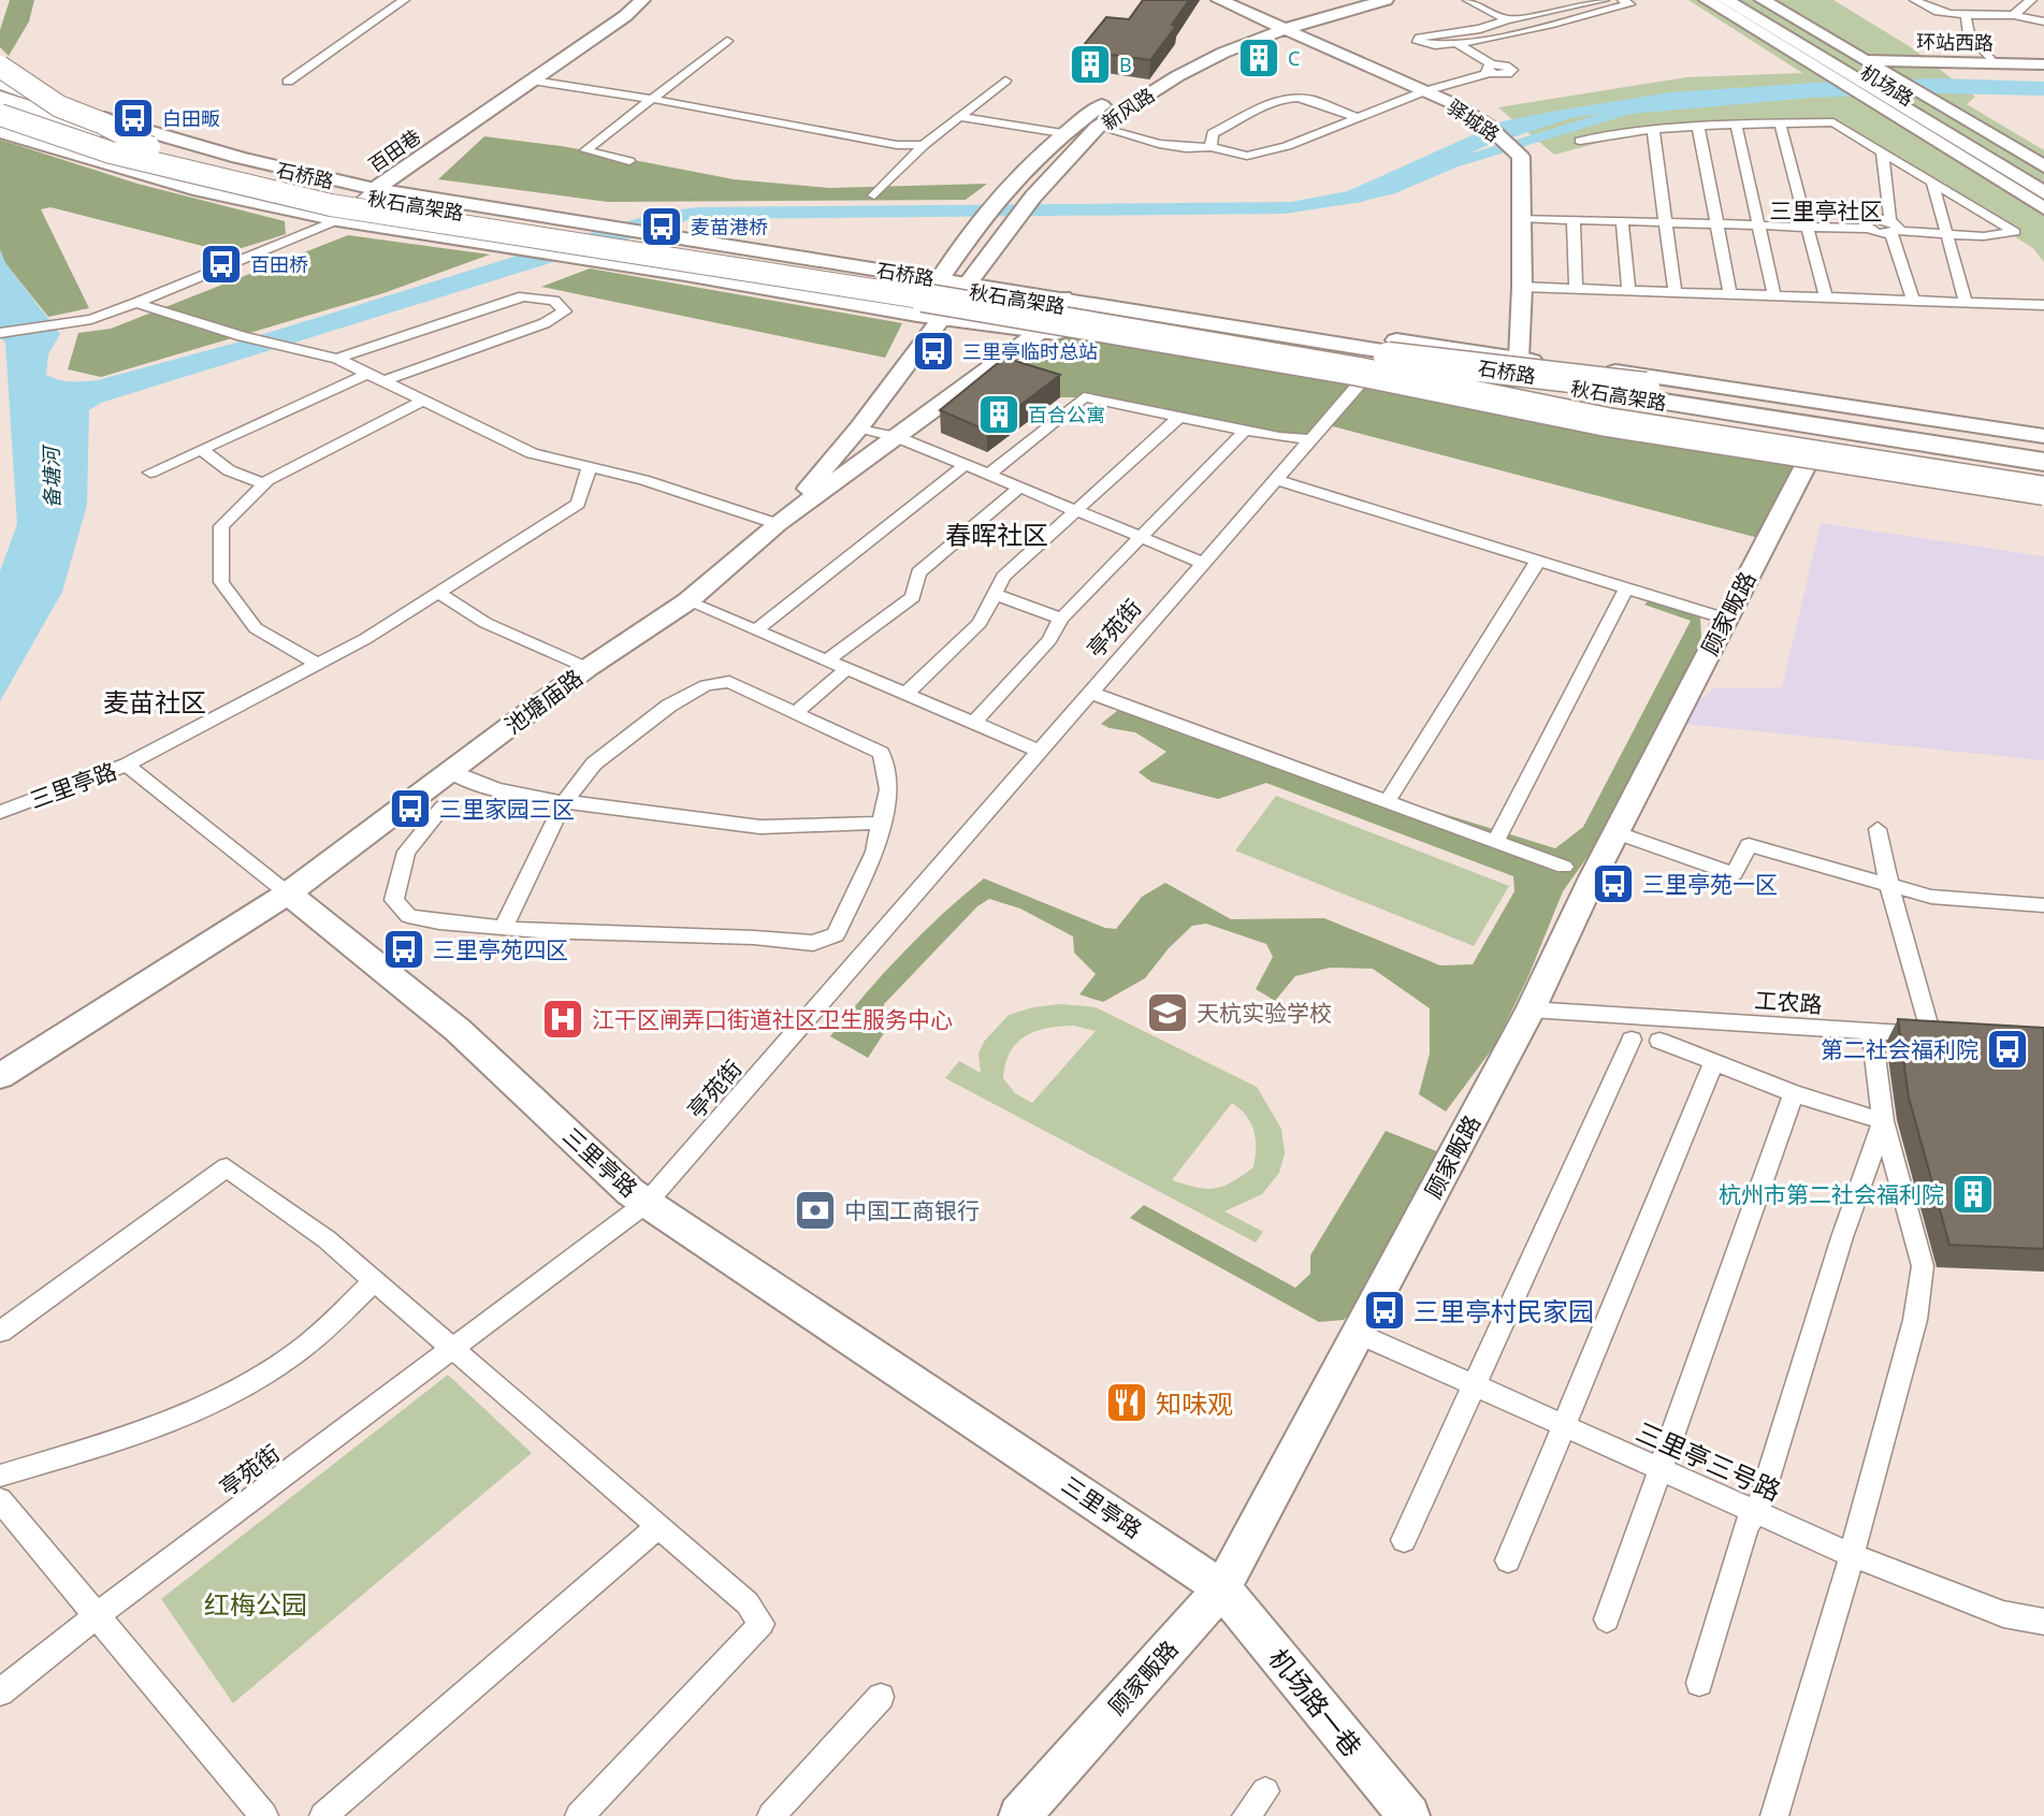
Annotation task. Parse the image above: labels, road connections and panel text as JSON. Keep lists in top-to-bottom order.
{
  "streets": {
    "highway": ["秋石高架路"],
    "main road": [
      "环站西路",
      "机场路",
      "新风路",
      "驿城路",
      "石桥路",
      "顾家畈路",
      "池塘庙路"
    ],
    "street": [
      "百田巷",
      "亭苑街",
      "三里亭路",
      "工农路",
      "三里亭三号路",
      "机场路一巷"
    ]
  },
  "crossings": [
    ["环站西路", "机场路"],
    ["新风路", "驿城路"],
    ["新风路", "石桥路"],
    ["新风路", "池塘庙路"],
    ["驿城路", "石桥路"],
    ["百田巷", "石桥路"],
    ["石桥路", "秋石高架路"],
    ["石桥路", "顾家畈路"],
    ["石桥路", "亭苑街"],
    ["石桥路", "池塘庙路"],
    ["秋石高架路", "亭苑街"],
    ["顾家畈路", "三里亭路"],
    ["顾家畈路", "工农路"],
    ["顾家畈路", "三里亭三号路"],
    ["顾家畈路", "机场路一巷"],
    ["亭苑街", "三里亭路"],
    ["池塘庙路", "三里亭路"],
    ["三里亭路", "机场路一巷"]
  ],
  "districts": ["三里亭社区", "春晖社区", "麦苗社区"],
  "water": ["备塘河"],
  "parks": ["红梅公园"],
  "places": {
    "building": [
      "C",
      "B",
      "百合公寓",
      "杭州市第二社会福利院"
    ],
    "bus stop": [
      "白田畈",
      "麦苗港桥",
      "百田桥",
      "三里亭临时总站",
      "三里家园三区",
      "三里亭苑一区",
      "三里亭苑四区",
      "第二社会福利院",
      "三里亭村民家园"
    ],
    "school or university": ["天杭实验学校"],
    "hospital": ["江干区闸弄口街道社区卫生服务中心"],
    "bank": ["中国工商银行"],
    "restaurant": ["知味观"]
  }
}
